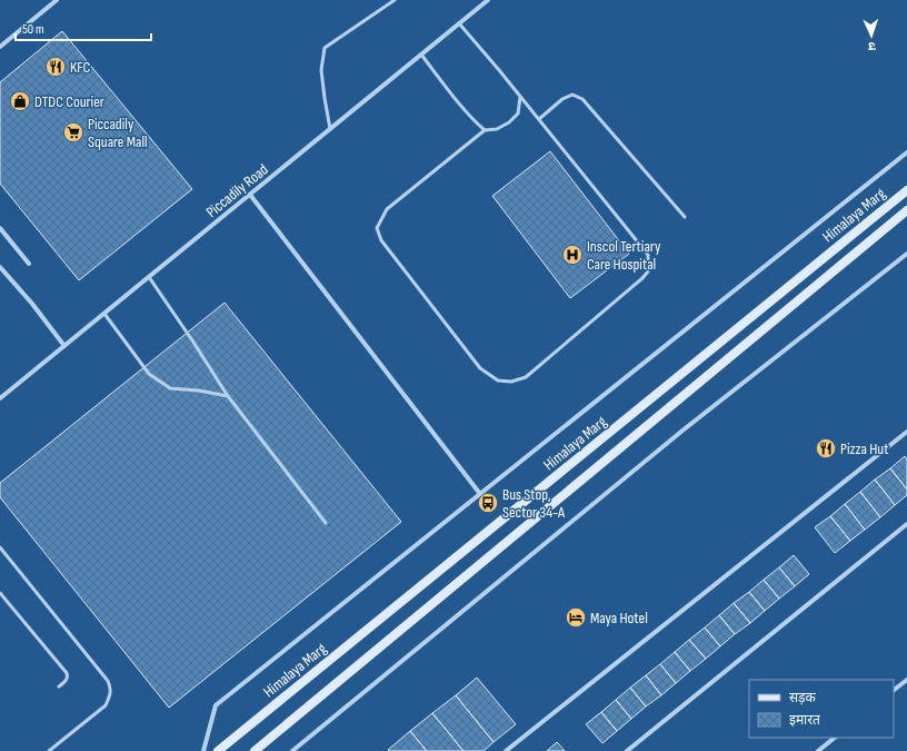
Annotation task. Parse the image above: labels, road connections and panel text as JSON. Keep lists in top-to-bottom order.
{
  "streets": {
    "main road": ["Himalaya Marg"],
    "street": ["Piccadily Road"]
  },
  "places": {
    "restaurant": ["KFC", "Pizza Hut"],
    "shop": ["DTDC Courier"],
    "supermarket": ["Piccadily Square Mall"],
    "hospital": ["Inscol Tertiary Care Hospital"],
    "bus stop": ["Bus Stop, Sector 34-A"],
    "hotel": ["Maya Hotel"]
  },
  "legend": ["सड़क", "इमारत"],
  "scale_bar": "50 m",
  "north": "bottom"
}
